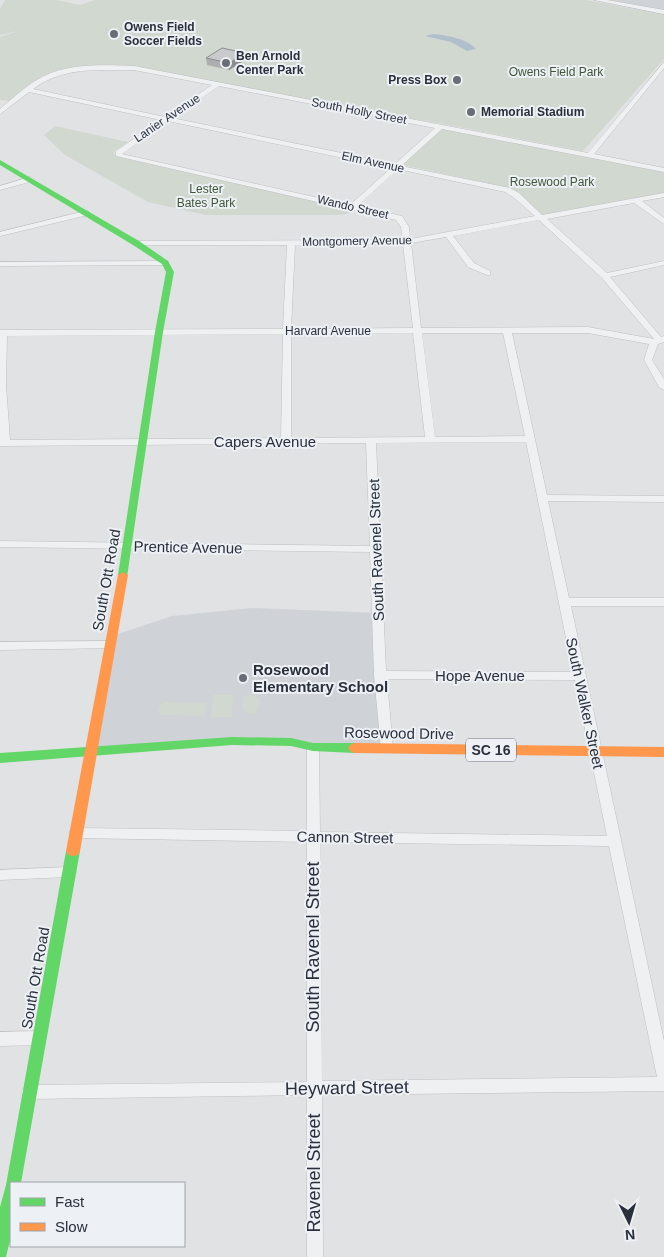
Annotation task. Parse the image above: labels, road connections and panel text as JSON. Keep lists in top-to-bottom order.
{
  "streets": {
    "street": [
      "South Holly Street",
      "Lanier Avenue",
      "Elm Avenue",
      "Wando Street",
      "Montgomery Avenue",
      "Harvard Avenue",
      "Capers Avenue",
      "Prentice Avenue",
      "South Ravenel Street",
      "South Ott Road",
      "Hope Avenue",
      "South Walker Street",
      "Rosewood Drive",
      "SC 16",
      "Cannon Street",
      "Heyward Street",
      "Ravenel Street"
    ]
  },
  "crossings": [
    ["South Holly Street", "Lanier Avenue"],
    ["South Holly Street", "Elm Avenue"],
    ["Lanier Avenue", "Elm Avenue"],
    ["Lanier Avenue", "Wando Street"],
    ["Elm Avenue", "Montgomery Avenue"],
    ["Elm Avenue", "Harvard Avenue"],
    ["Wando Street", "Montgomery Avenue"],
    ["Wando Street", "Harvard Avenue"],
    ["Wando Street", "Capers Avenue"],
    ["Harvard Avenue", "South Ott Road"],
    ["Harvard Avenue", "South Walker Street"],
    ["Capers Avenue", "South Ravenel Street"],
    ["Capers Avenue", "South Ott Road"],
    ["Capers Avenue", "South Walker Street"],
    ["Prentice Avenue", "South Ravenel Street"],
    ["Prentice Avenue", "South Ott Road"],
    ["South Ravenel Street", "Hope Avenue"],
    ["South Ravenel Street", "Rosewood Drive"],
    ["South Ravenel Street", "Cannon Street"],
    ["South Ravenel Street", "Heyward Street"],
    ["South Ravenel Street", "Ravenel Street"],
    ["South Ott Road", "Rosewood Drive"],
    ["South Ott Road", "Cannon Street"],
    ["South Ott Road", "Heyward Street"],
    ["Hope Avenue", "South Walker Street"],
    ["South Walker Street", "Rosewood Drive"],
    ["South Walker Street", "Cannon Street"],
    ["Heyward Street", "Ravenel Street"]
  ],
  "parks": ["Owens Field Park", "Rosewood Park", "Lester Bates Park"],
  "places": [
    "Owens Field Soccer Fields",
    "Ben Arnold Center Park",
    "Press Box",
    "Memorial Stadium",
    "Rosewood Elementary School"
  ],
  "legend": ["Fast", "Slow"],
  "north": "bottom"
}
